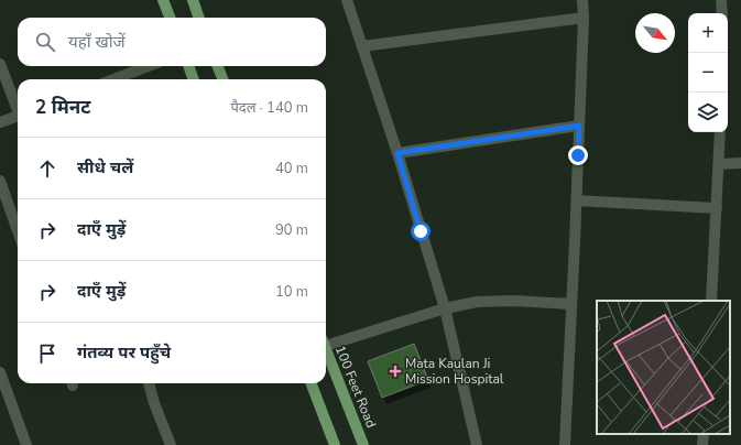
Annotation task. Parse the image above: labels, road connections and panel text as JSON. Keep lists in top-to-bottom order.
{
  "streets": {
    "main road": ["100 Feet Road"]
  },
  "places": {
    "health": ["Mata Kaulan Ji Mission Hospital"]
  },
  "north": "bottom right",
  "page": {
    "map_buttons": ["+", "−"],
    "search": "यहाँ खोजें",
    "heading": ["2 मिनट", "पैदल · 140 m"],
    "list": [
      ["सीधे चलें", "40 m"],
      ["दाएँ मुड़ें", "90 m"],
      ["दाएँ मुड़ें", "10 m"],
      "गंतव्य पर पहुँचे"
    ]
  }
}
